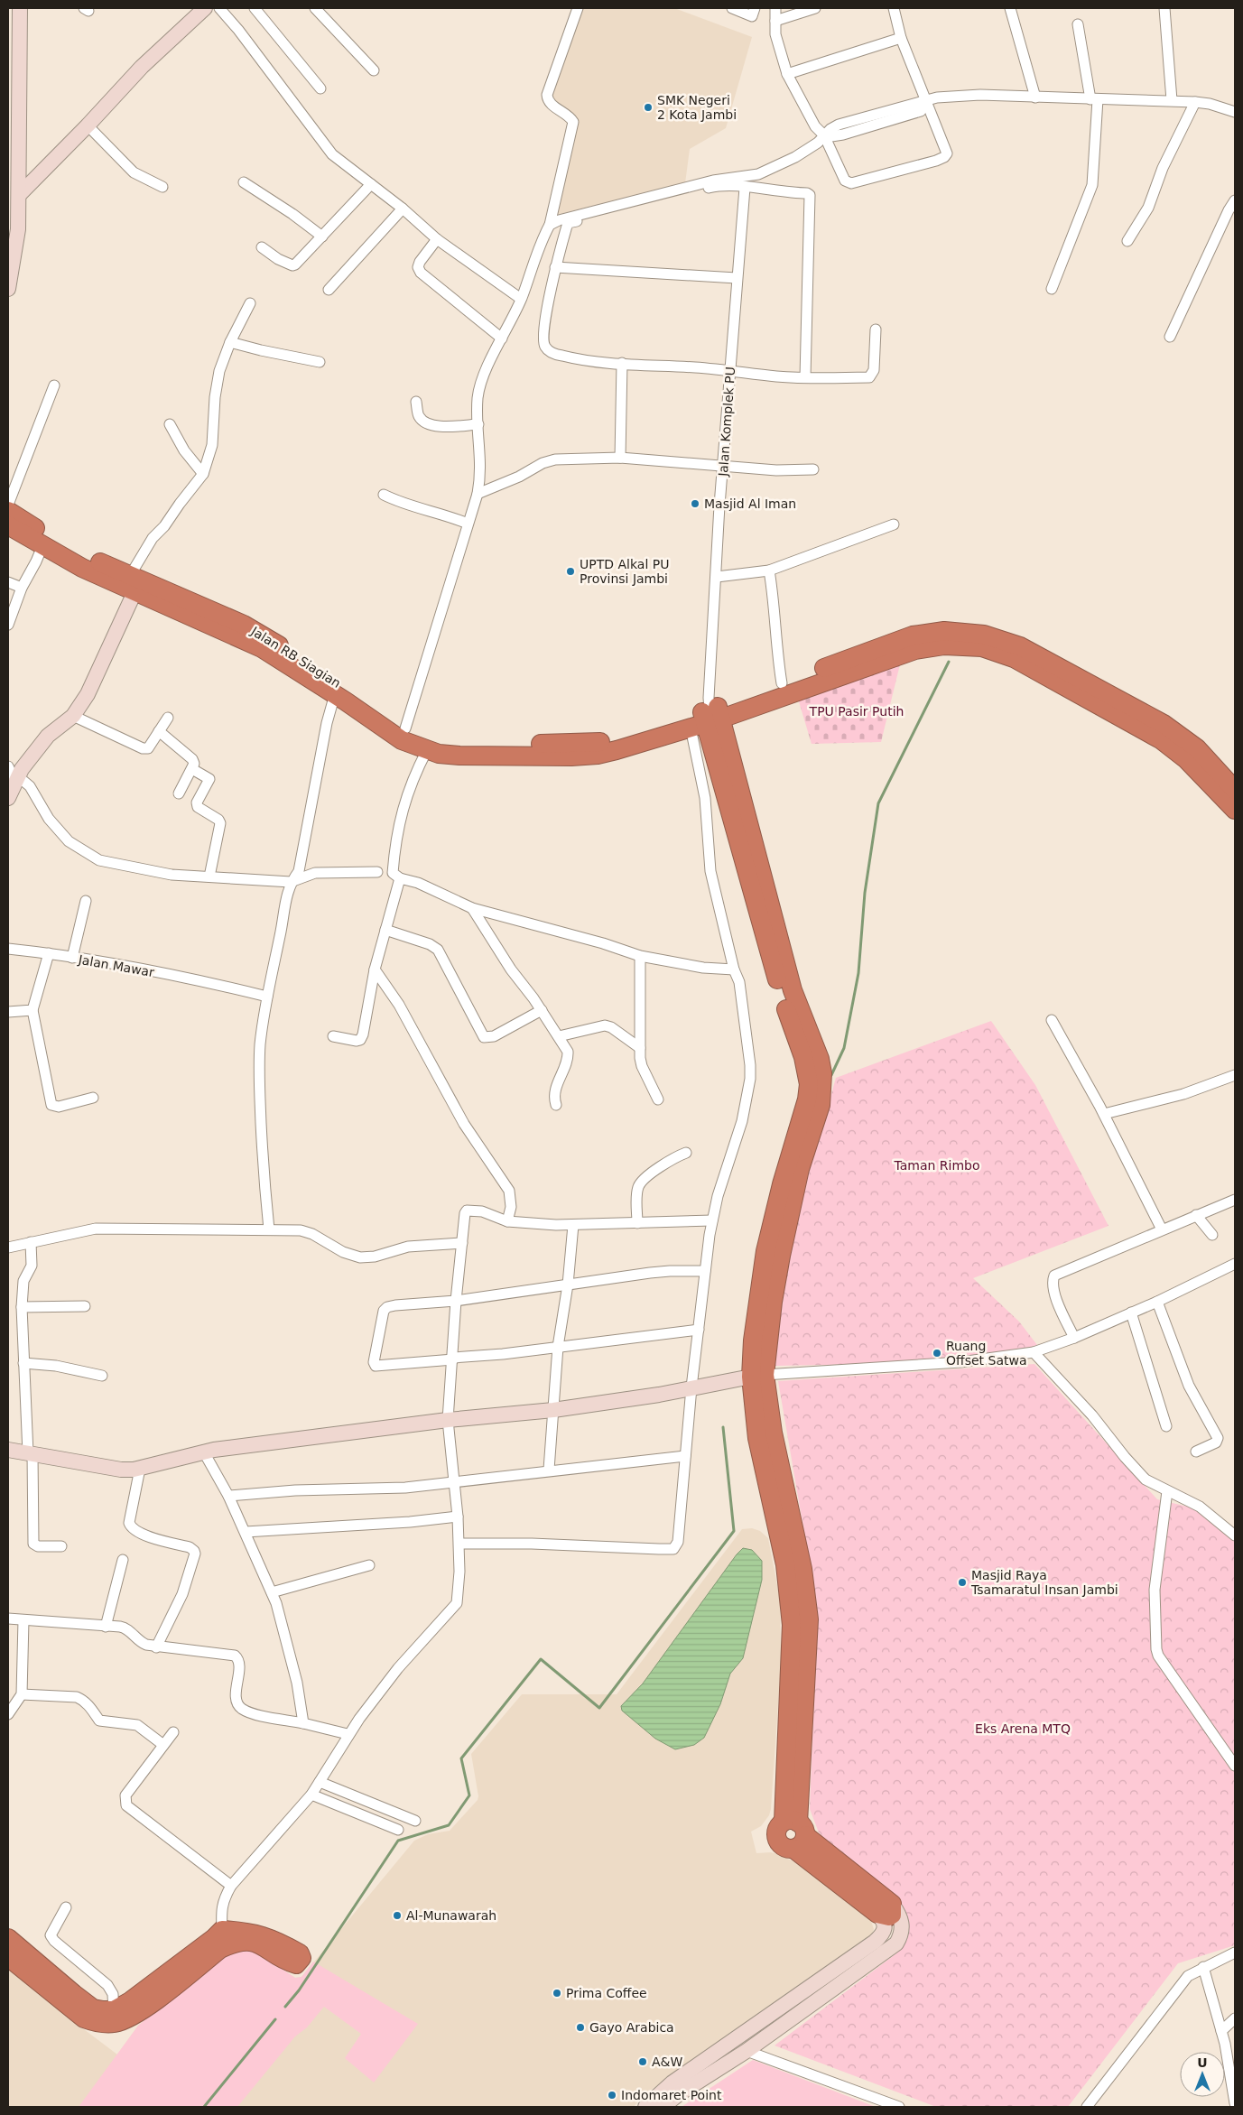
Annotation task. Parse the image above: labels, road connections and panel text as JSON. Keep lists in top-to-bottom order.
{
  "streets": {
    "highway": ["Jalan RB Siagian"],
    "street": ["Jalan Komplek PU", "Jalan Mawar"]
  },
  "parks": ["TPU Pasir Putih", "Taman Rimbo", "Eks Arena MTQ"],
  "places": [
    "SMK Negeri 2 Kota Jambi",
    "Masjid Al Iman",
    "UPTD Alkal PU Provinsi Jambi",
    "Ruang Offset Satwa",
    "Masjid Raya Tsamaratul Insan Jambi",
    "Al-Munawarah",
    "Prima Coffee",
    "Gayo Arabica",
    "A&W",
    "Indomaret Point"
  ],
  "north": "top"
}
